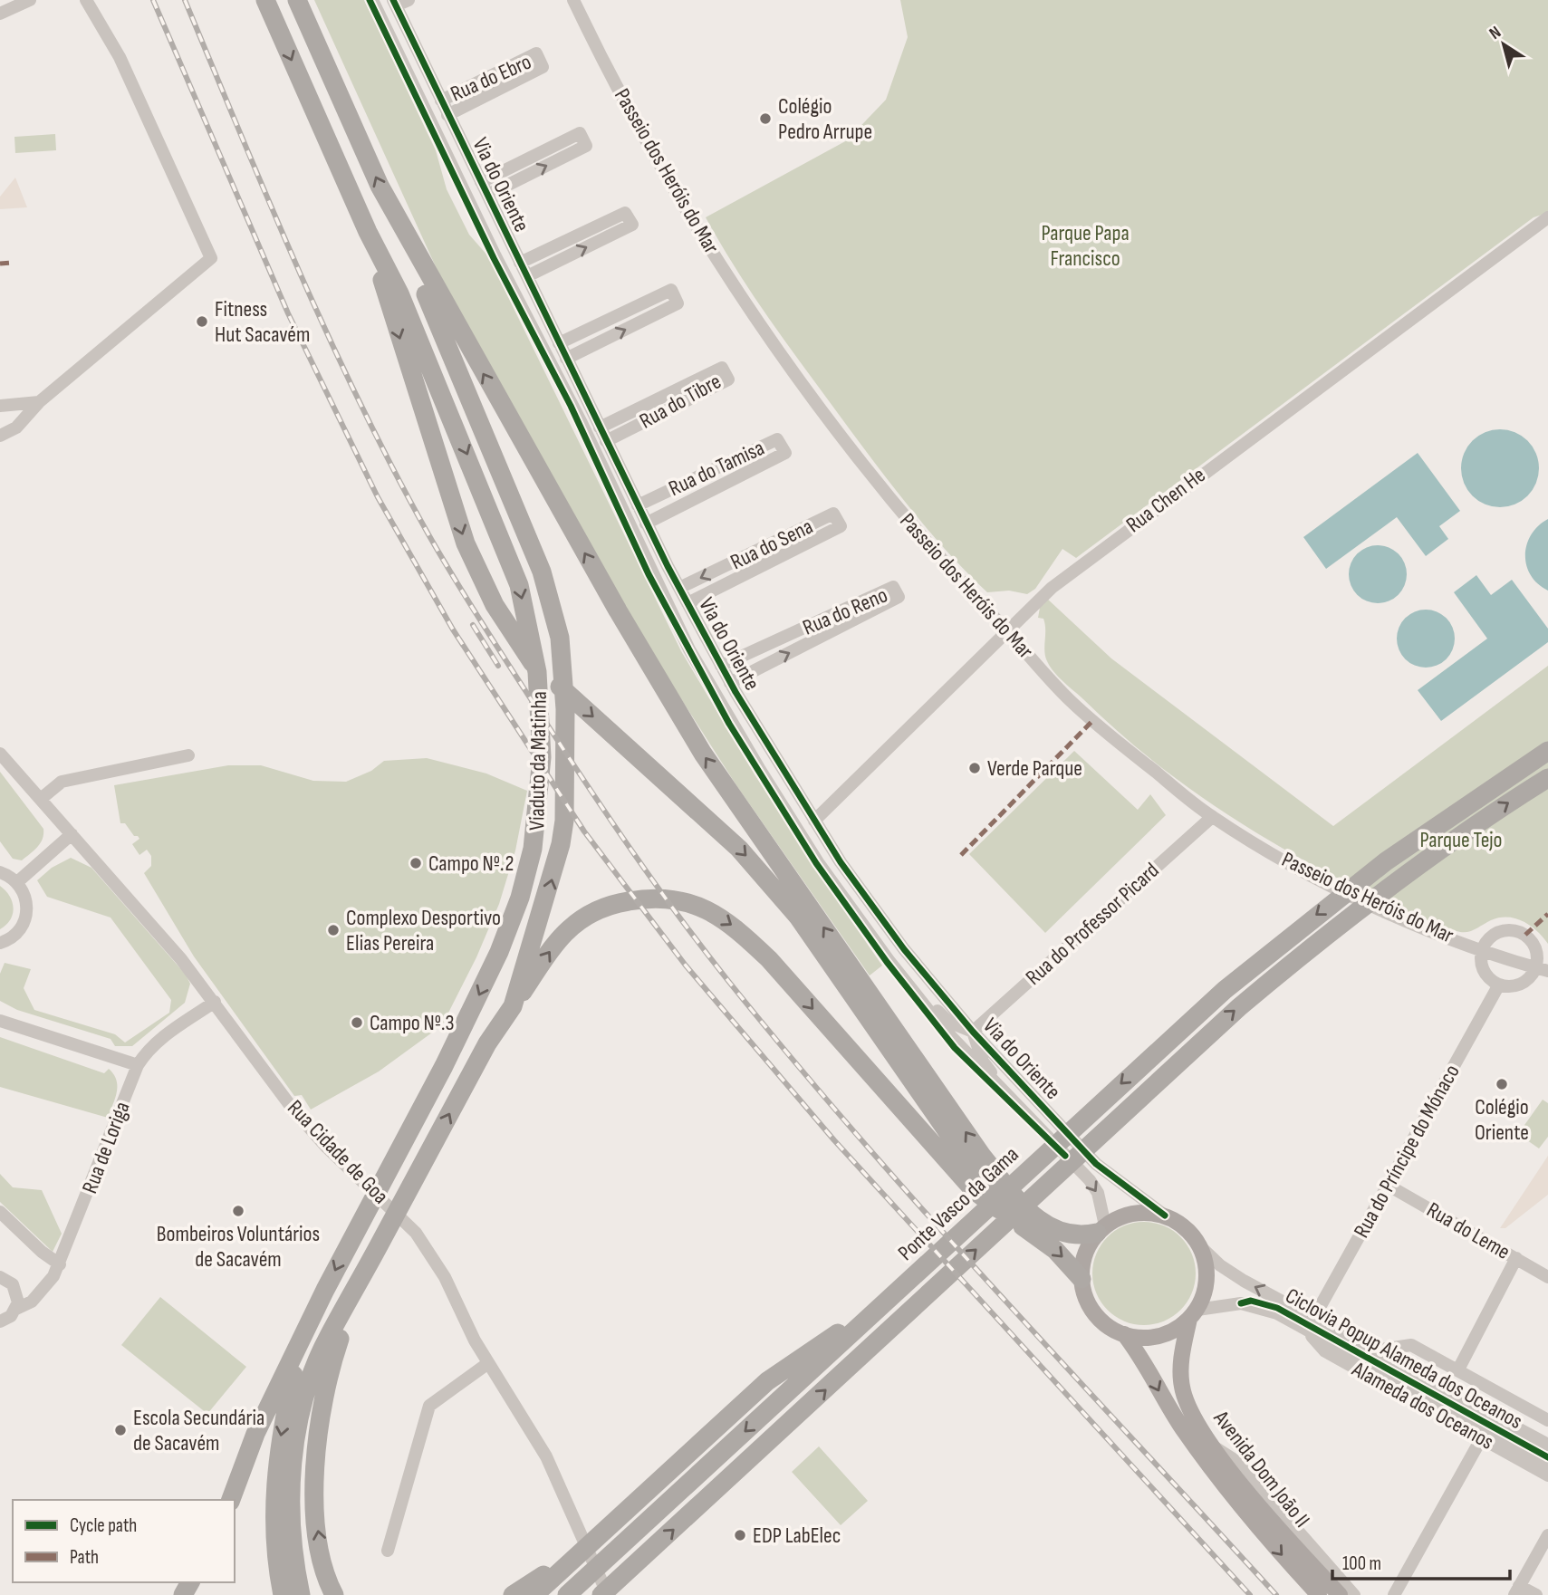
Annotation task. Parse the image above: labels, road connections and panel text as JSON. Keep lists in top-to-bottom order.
{
  "streets": {
    "highway": ["Viaduto da Matinha", "Ponte Vasco da Gama"],
    "main road": ["Avenida Dom João II"],
    "street": [
      "Rua do Ebro",
      "Passeio dos Heróis do Mar",
      "Via do Oriente",
      "Rua do Tibre",
      "Rua do Tamisa",
      "Rua Chen He",
      "Rua do Sena",
      "Rua do Reno",
      "Rua do Professor Picard",
      "Rua de Loriga",
      "Rua do Príncipe do Mónaco",
      "Rua Cidade de Goa",
      "Rua do Leme",
      "Alameda dos Oceanos"
    ],
    "cycle path": ["Ciclovia Popup Alameda dos Oceanos"]
  },
  "crossings": [
    ["Rua do Ebro", "Via do Oriente"],
    ["Passeio dos Heróis do Mar", "Rua Chen He"],
    ["Passeio dos Heróis do Mar", "Rua do Professor Picard"],
    ["Via do Oriente", "Rua do Tibre"],
    ["Via do Oriente", "Rua do Tamisa"],
    ["Via do Oriente", "Rua Chen He"],
    ["Via do Oriente", "Rua do Sena"],
    ["Via do Oriente", "Rua do Reno"],
    ["Via do Oriente", "Rua do Professor Picard"],
    ["Via do Oriente", "Alameda dos Oceanos"],
    ["Via do Oriente", "Avenida Dom João II"],
    ["Rua de Loriga", "Rua Cidade de Goa"],
    ["Rua do Príncipe do Mónaco", "Rua do Leme"],
    ["Rua do Príncipe do Mónaco", "Alameda dos Oceanos"],
    ["Alameda dos Oceanos", "Avenida Dom João II"]
  ],
  "parks": ["Parque Papa Francisco", "Parque Tejo"],
  "places": [
    "Colégio Pedro Arrupe",
    "Fitness Hut Sacavém",
    "Verde Parque",
    "Campo Nº.2",
    "Complexo Desportivo Elias Pereira",
    "Campo Nº.3",
    "Colégio Oriente",
    "Bombeiros Voluntários de Sacavém",
    "Escola Secundária de Sacavém",
    "EDP LabElec"
  ],
  "legend": ["Cycle path", "Path"],
  "scale_bar": "100 m",
  "north": "top left"
}
